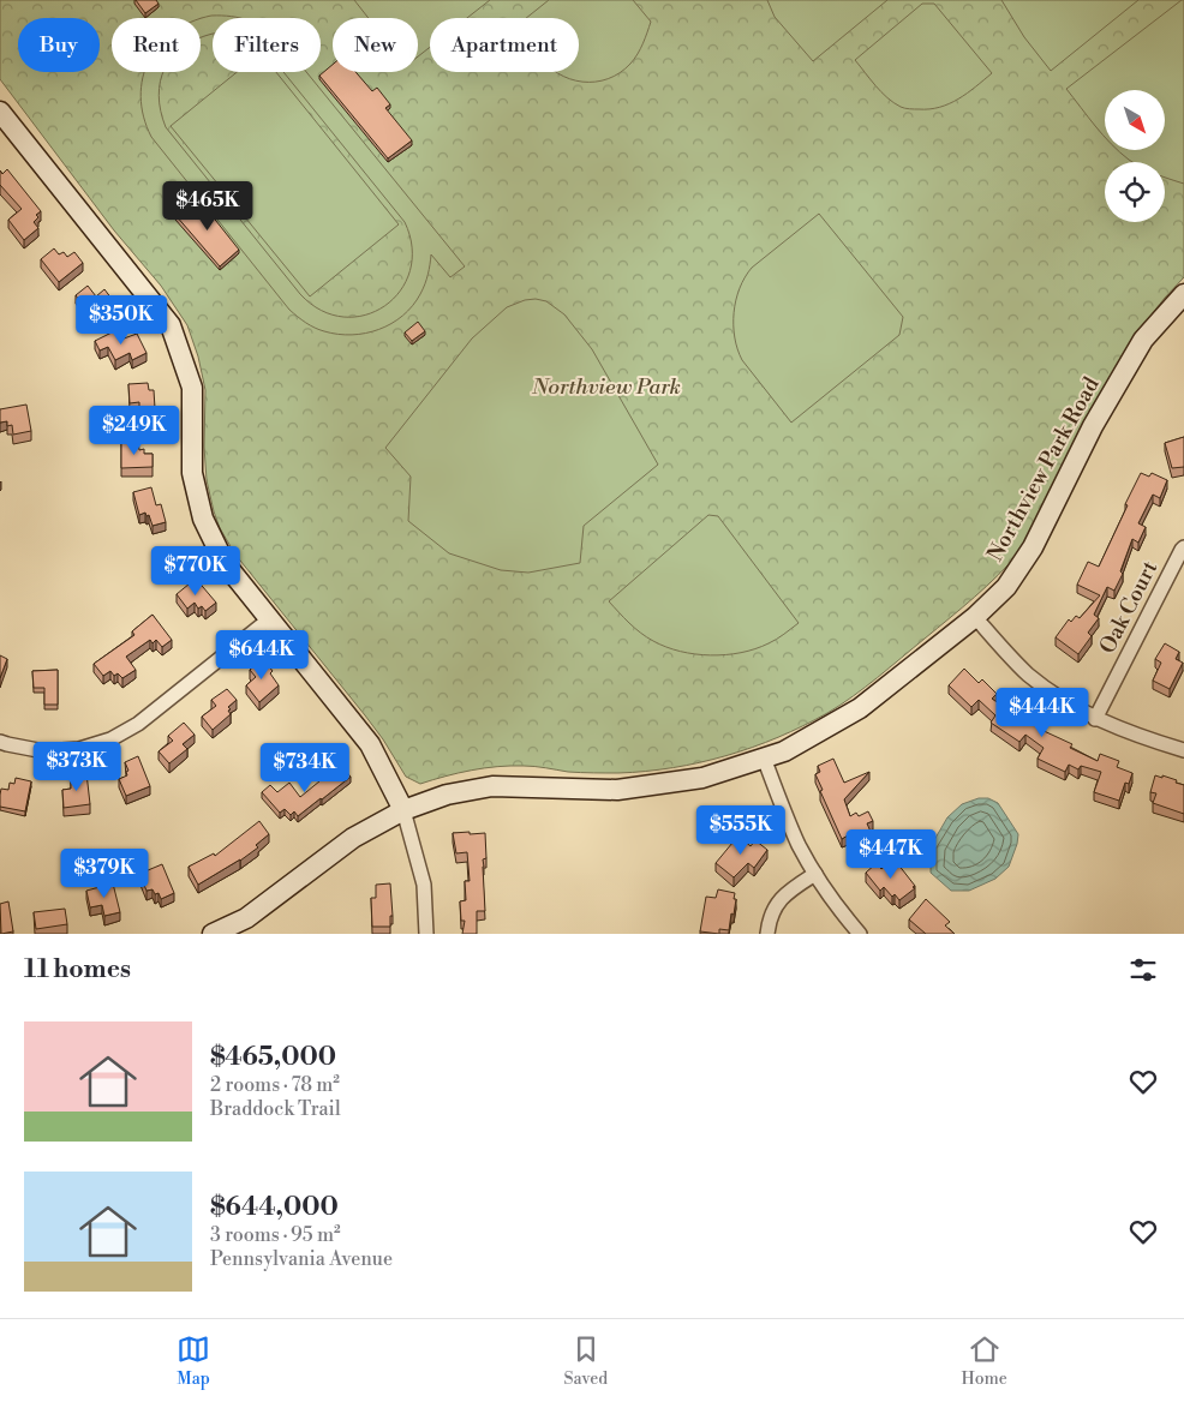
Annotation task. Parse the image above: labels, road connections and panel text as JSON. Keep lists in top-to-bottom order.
{
  "streets": {
    "street": ["Northview Park Road", "Oak Court"]
  },
  "parks": ["Northview Park"],
  "north": "bottom right",
  "page": {
    "chip": [
      "Buy",
      "Rent",
      "Filters",
      "New",
      "Apartment"
    ],
    "price": [
      "$465K",
      "$350K",
      "$249K",
      "$770K",
      "$644K",
      "$444K",
      "$373K",
      "$734K",
      "$555K",
      "$447K",
      "$379K"
    ],
    "heading": "11 homes",
    "list": [
      {
        "name": "$465,000",
        "note": "2 rooms · 78 m² · Braddock Trail"
      },
      {
        "name": "$644,000",
        "note": "3 rooms · 95 m² · Pennsylvania Avenue"
      }
    ],
    "tabs": ["Map", "Saved", "Home"]
  }
}
